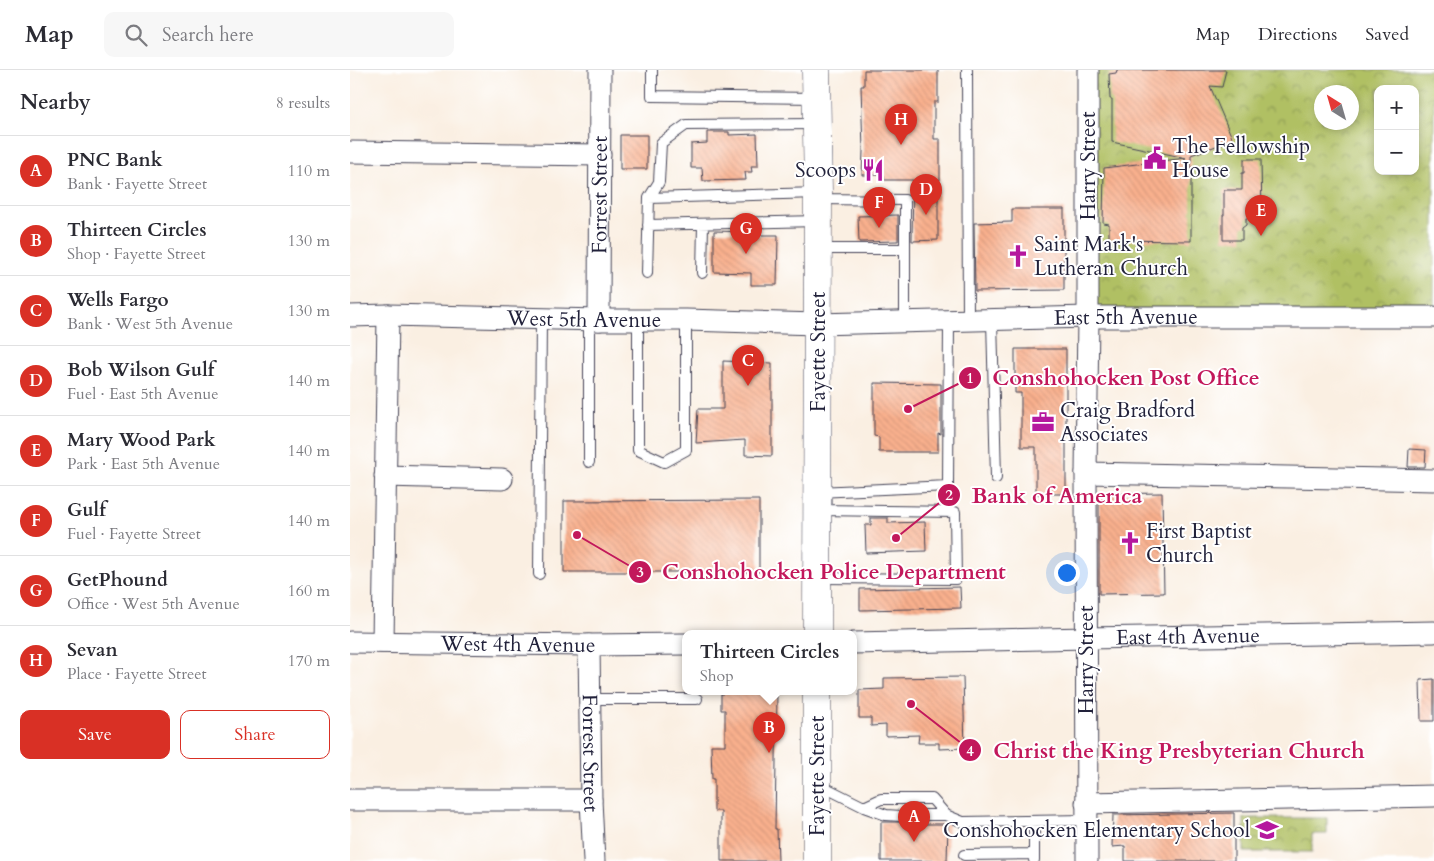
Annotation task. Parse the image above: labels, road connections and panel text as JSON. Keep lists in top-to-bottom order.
{
  "streets": {
    "main road": ["Fayette Street"],
    "street": [
      "Harry Street",
      "Forrest Street",
      "East 5th Avenue",
      "West 5th Avenue",
      "East 4th Avenue",
      "West 4th Avenue"
    ]
  },
  "crossings": [
    ["Harry Street", "East 5th Avenue"],
    ["Harry Street", "East 4th Avenue"],
    ["Forrest Street", "West 5th Avenue"],
    ["Forrest Street", "West 4th Avenue"],
    ["East 5th Avenue", "West 5th Avenue"],
    ["East 5th Avenue", "Fayette Street"],
    ["West 5th Avenue", "Fayette Street"]
  ],
  "places": {
    "public building": ["The Fellowship House"],
    "restaurant": ["Scoops"],
    "church": ["Saint Mark's Lutheran Church", "First Baptist Church"],
    "other": [
      "Conshohocken Post Office",
      "Conshohocken Police Department",
      "Bank of America",
      "Christ the King Presbyterian Church"
    ],
    "office": ["Craig Bradford Associates"],
    "school or university": ["Conshohocken Elementary School"]
  },
  "north": "top left",
  "page": {
    "header": "Map",
    "search": "Search here",
    "nav": ["Map", "Directions", "Saved"],
    "heading": ["Nearby", "8 results"],
    "map_buttons": ["+", "−"],
    "pins": [
      "H",
      "D",
      "F",
      "E",
      "G",
      "C",
      "B",
      "A"
    ],
    "list": [
      {
        "mark": "A",
        "name": "PNC Bank",
        "note": "Bank · Fayette Street",
        "value": "110 m"
      },
      {
        "mark": "B",
        "name": "Thirteen Circles",
        "note": "Shop · Fayette Street",
        "value": "130 m"
      },
      {
        "mark": "C",
        "name": "Wells Fargo",
        "note": "Bank · West 5th Avenue",
        "value": "130 m"
      },
      {
        "mark": "D",
        "name": "Bob Wilson Gulf",
        "note": "Fuel · East 5th Avenue",
        "value": "140 m"
      },
      {
        "mark": "E",
        "name": "Mary Wood Park",
        "note": "Park · East 5th Avenue",
        "value": "140 m"
      },
      {
        "mark": "F",
        "name": "Gulf",
        "note": "Fuel · Fayette Street",
        "value": "140 m"
      },
      {
        "mark": "G",
        "name": "GetPhound",
        "note": "Office · West 5th Avenue",
        "value": "160 m"
      },
      {
        "mark": "H",
        "name": "Sevan",
        "note": "Place · Fayette Street",
        "value": "170 m"
      }
    ],
    "popup": ["Thirteen Circles", "Shop"],
    "buttons": ["Save", "Share"]
  }
}
